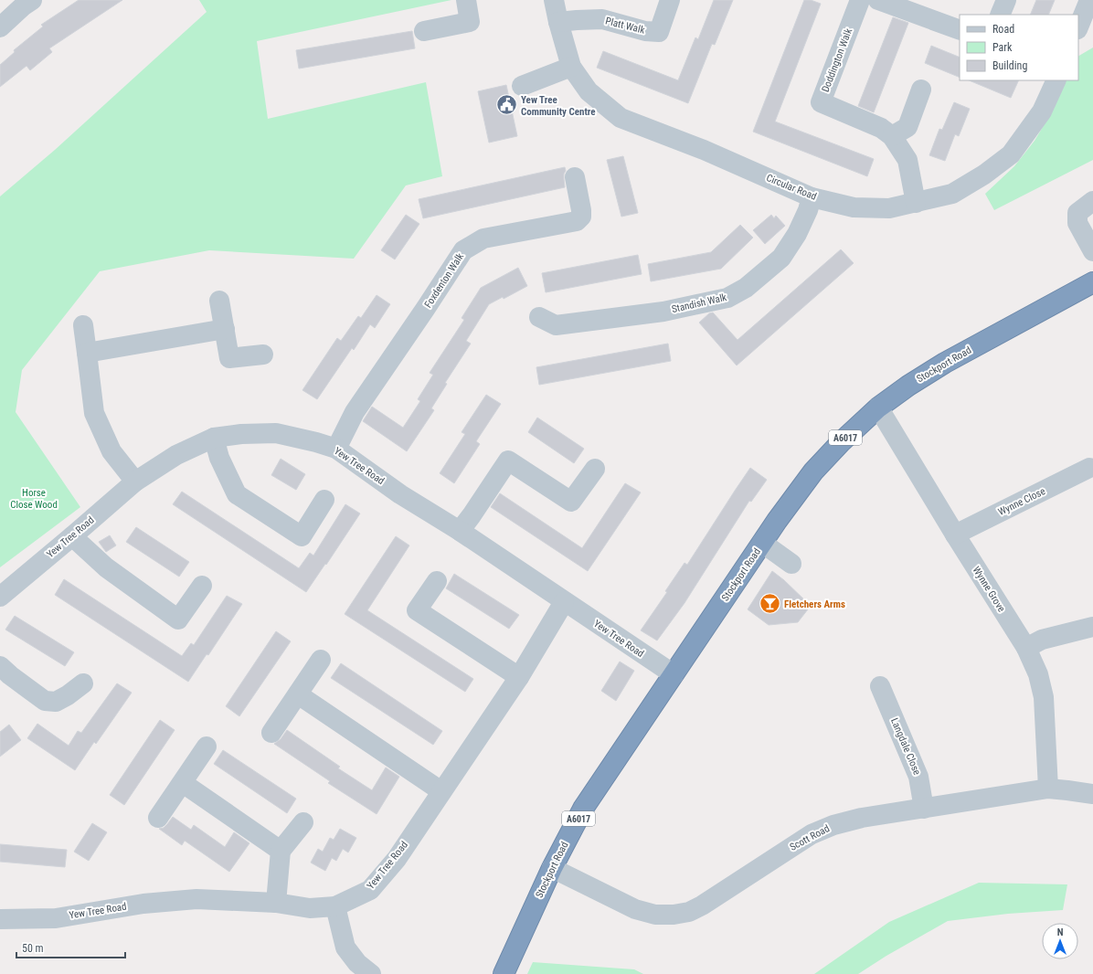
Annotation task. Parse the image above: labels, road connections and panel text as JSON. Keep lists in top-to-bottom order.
{
  "streets": {
    "highway": ["Stockport Road", "A6017"],
    "street": [
      "Platt Walk",
      "Doddington Walk",
      "Circular Road",
      "Foxdenton Walk",
      "Standish Walk",
      "Yew Tree Road",
      "Wynne Close",
      "Wynne Grove",
      "Langdale Close",
      "Scott Road"
    ]
  },
  "crossings": [
    ["Platt Walk", "Circular Road"],
    ["Doddington Walk", "Circular Road"],
    ["Circular Road", "Standish Walk"],
    ["Foxdenton Walk", "Yew Tree Road"],
    ["Stockport Road", "Yew Tree Road"],
    ["Stockport Road", "Wynne Grove"],
    ["Stockport Road", "Scott Road"],
    ["Wynne Close", "Wynne Grove"],
    ["Wynne Grove", "Scott Road"],
    ["Langdale Close", "Scott Road"]
  ],
  "parks": ["Horse Close Wood"],
  "places": {
    "public building": ["Yew Tree Community Centre"],
    "bar": ["Fletchers Arms"]
  },
  "legend": ["Road", "Park", "Building"],
  "scale_bar": "50 m",
  "north": "top"
}
